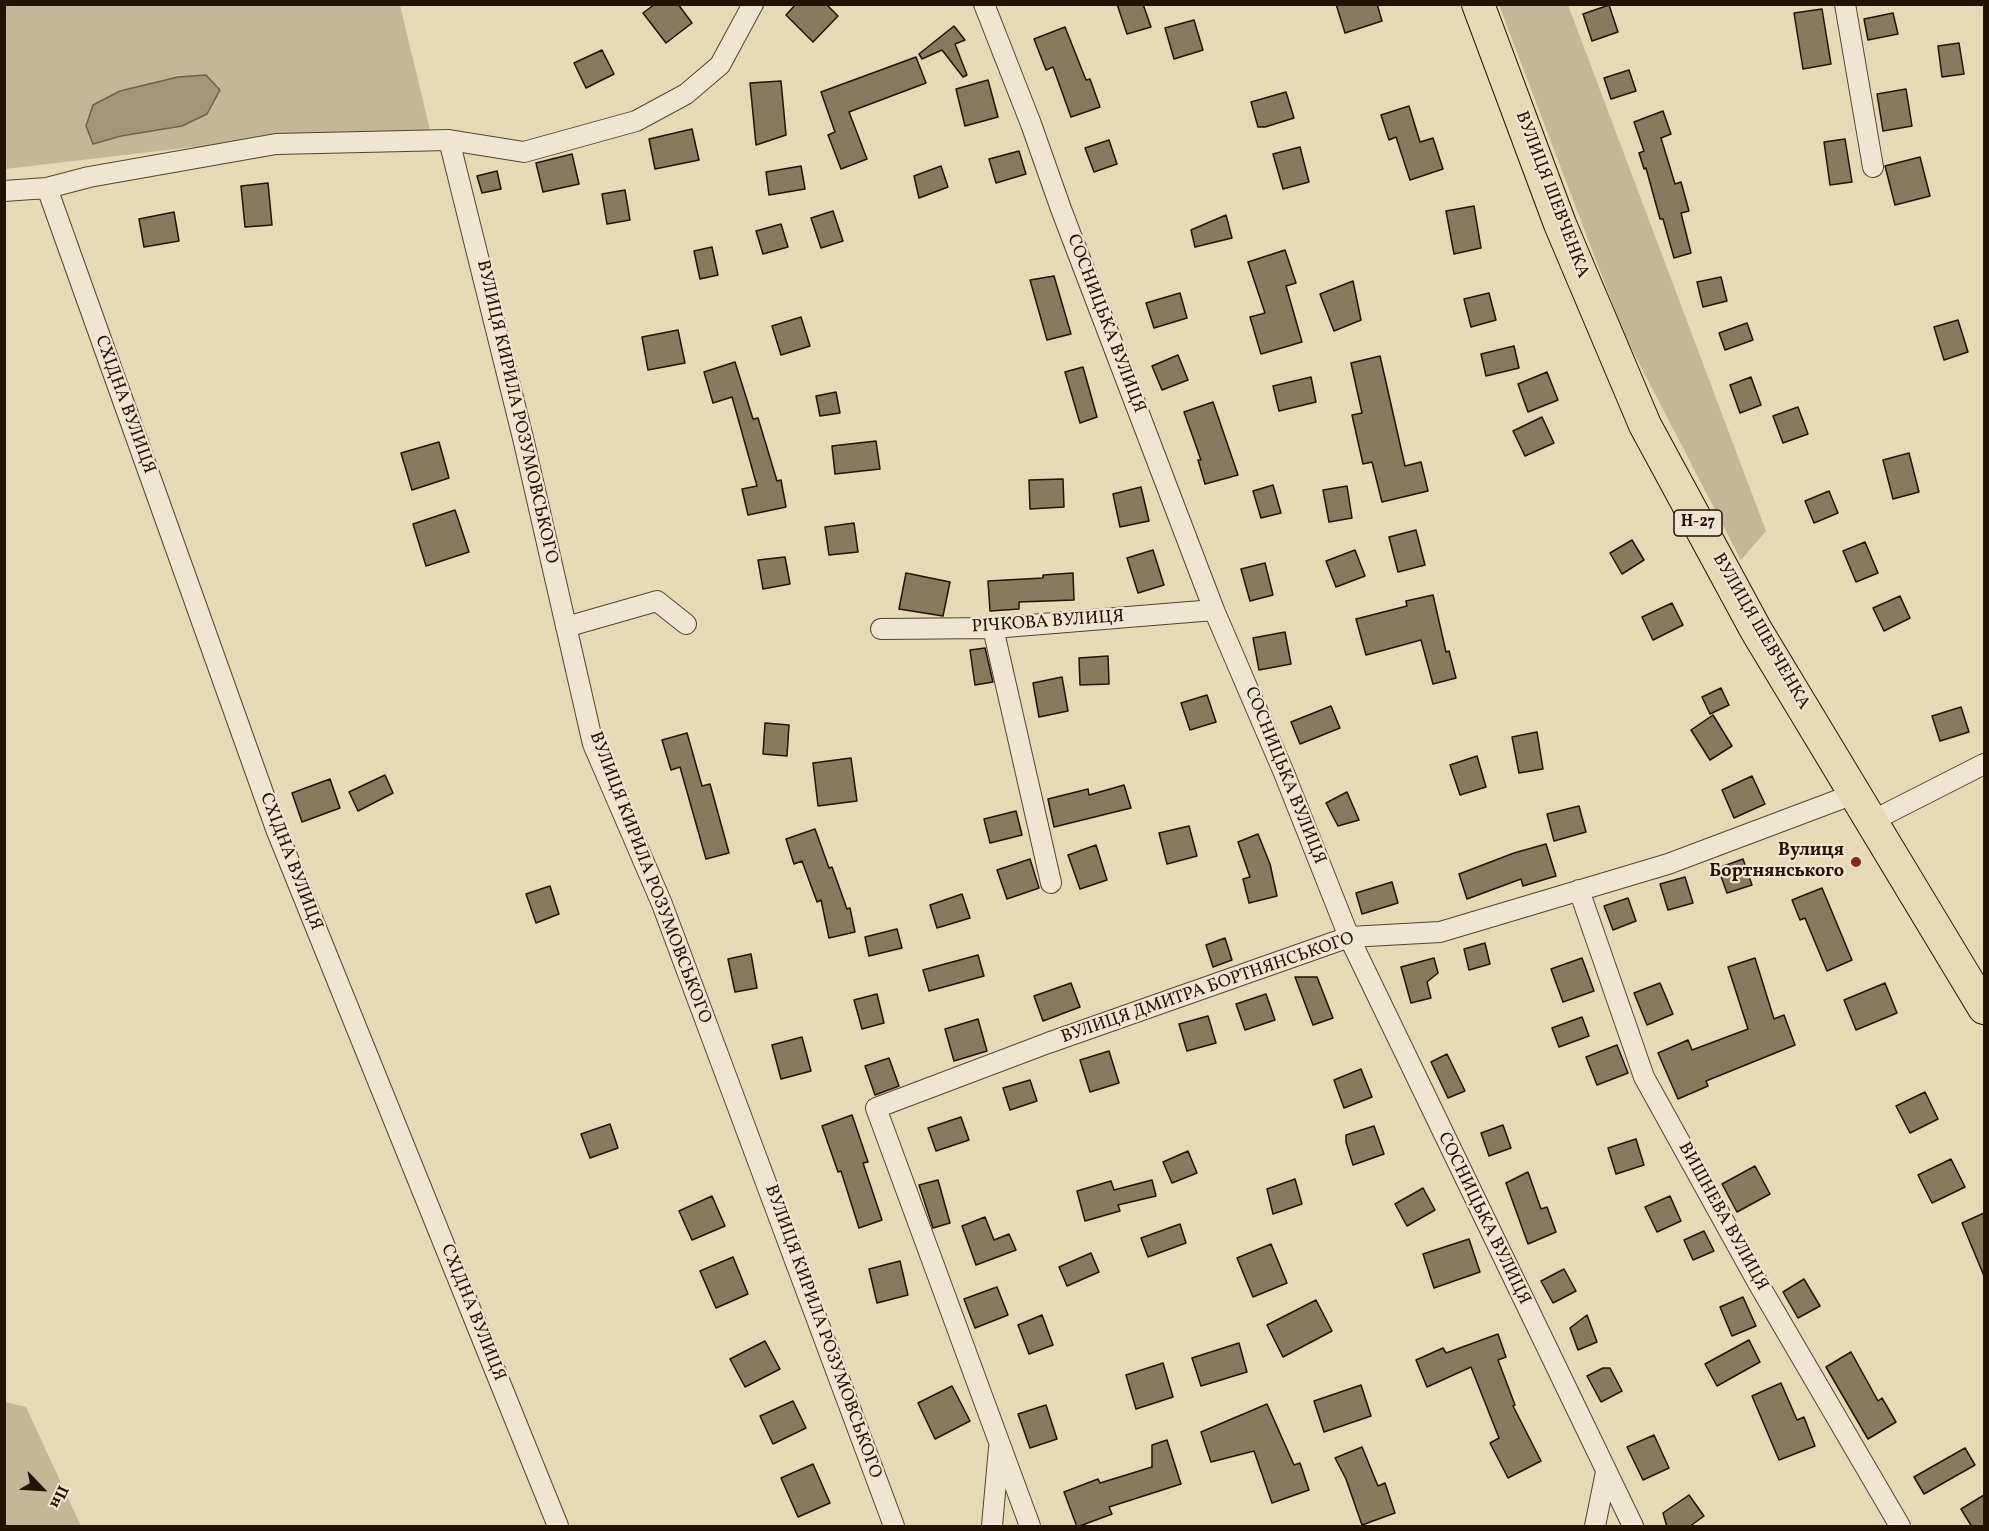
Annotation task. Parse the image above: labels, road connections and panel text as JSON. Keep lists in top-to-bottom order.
{
  "streets": {
    "main road": ["ВУЛИЦЯ ШЕВЧЕНКА", "Н-27"],
    "street": [
      "СОСНИЦЬКА ВУЛИЦЯ",
      "СХІДНА ВУЛИЦЯ",
      "ВУЛИЦЯ КИРИЛА РОЗУМОВСЬКОГО",
      "РІЧКОВА ВУЛИЦЯ",
      "ВУЛИЦЯ ДМИТРА БОРТНЯНСЬКОГО",
      "ВИШНЕВА ВУЛИЦЯ"
    ]
  },
  "crossings": [
    ["ВУЛИЦЯ ШЕВЧЕНКА", "ВУЛИЦЯ ДМИТРА БОРТНЯНСЬКОГО"],
    ["СОСНИЦЬКА ВУЛИЦЯ", "РІЧКОВА ВУЛИЦЯ"],
    ["СОСНИЦЬКА ВУЛИЦЯ", "ВУЛИЦЯ ДМИТРА БОРТНЯНСЬКОГО"],
    ["ВУЛИЦЯ ДМИТРА БОРТНЯНСЬКОГО", "ВИШНЕВА ВУЛИЦЯ"]
  ],
  "places": ["Вулиця Бортнянського"],
  "north": "bottom right"
}
